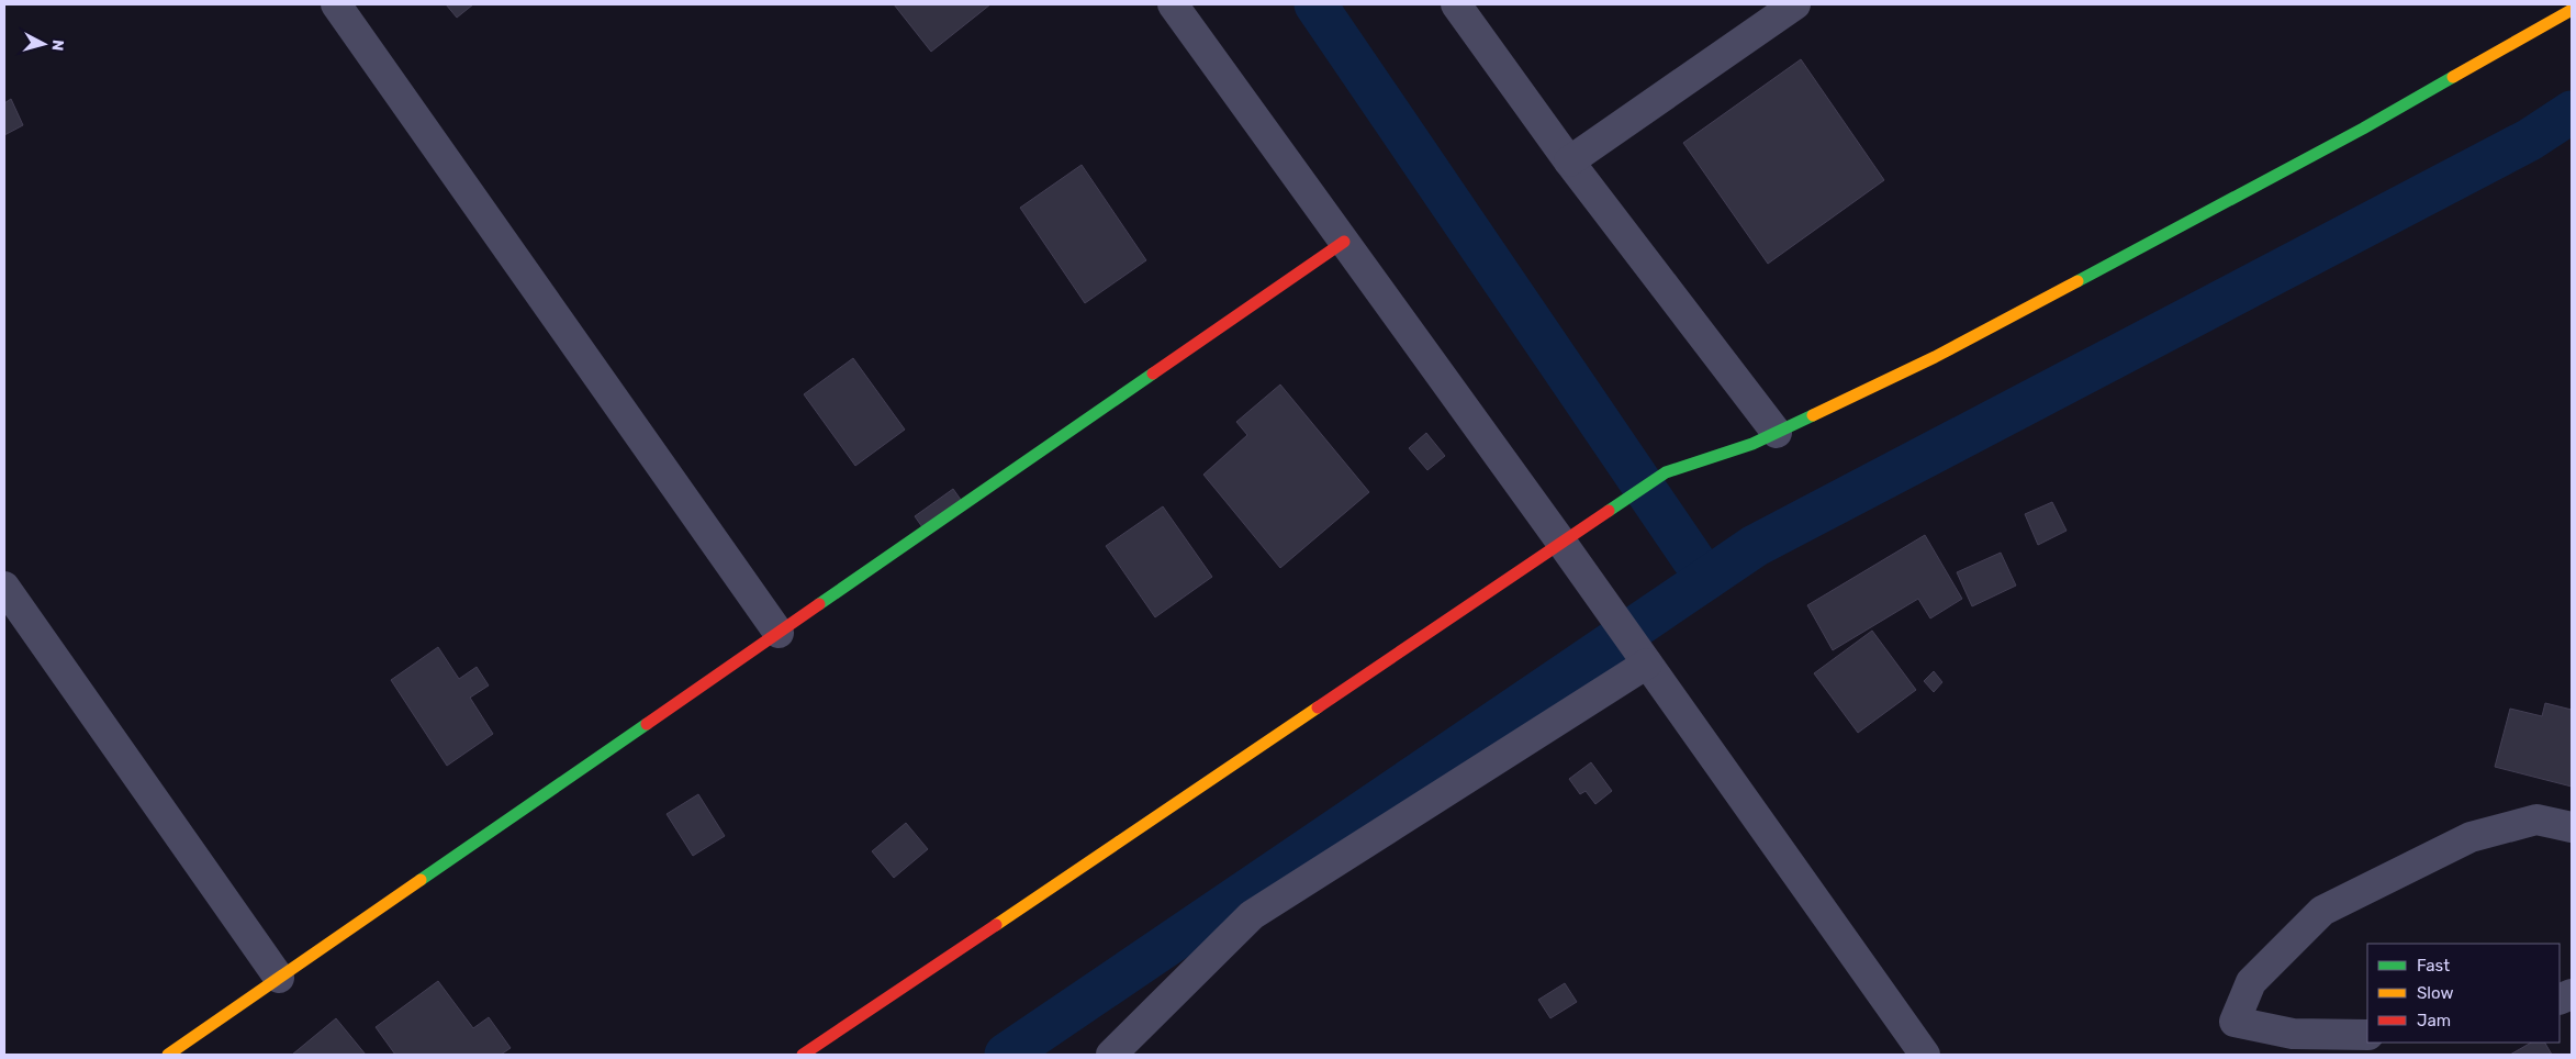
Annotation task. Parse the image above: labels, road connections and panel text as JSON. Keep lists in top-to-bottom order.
{
  "legend": ["Fast", "Slow", "Jam"],
  "north": "right"
}
